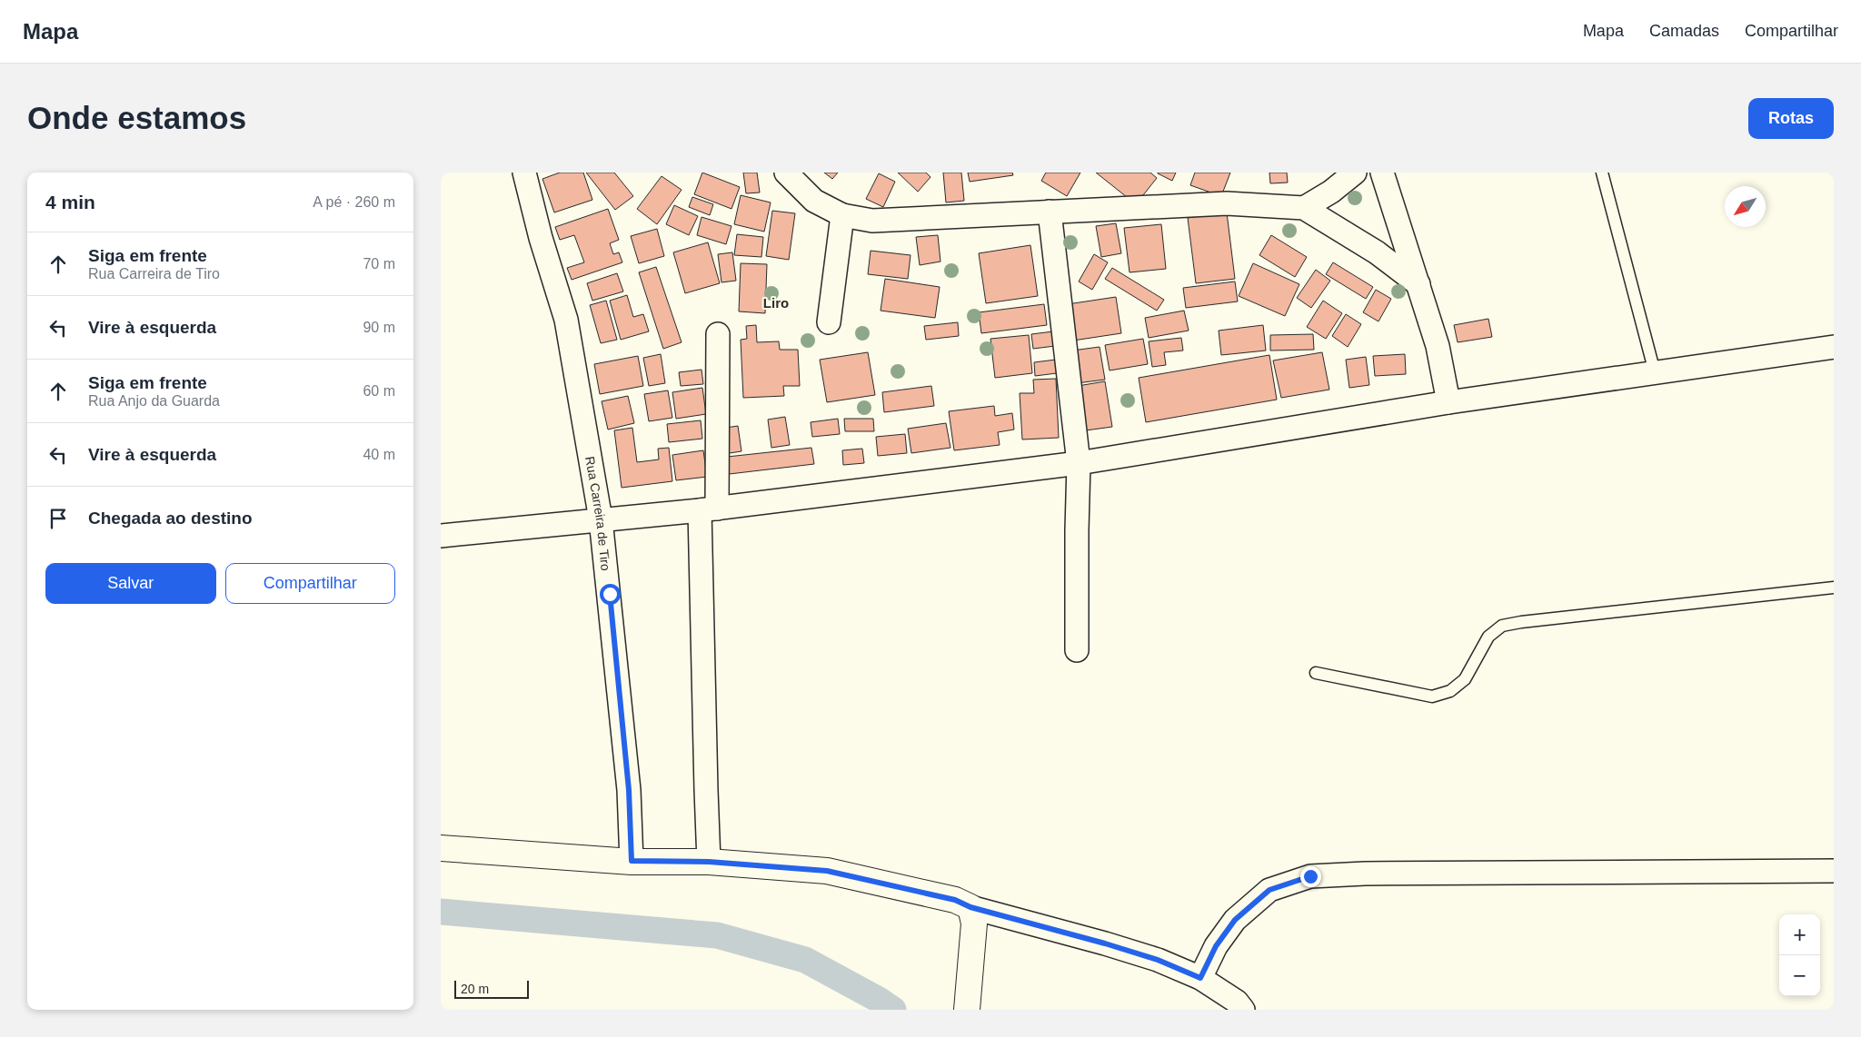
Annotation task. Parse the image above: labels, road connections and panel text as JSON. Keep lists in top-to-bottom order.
{
  "streets": {
    "street": ["Rua Carreira de Tiro"]
  },
  "districts": ["Liro"],
  "scale_bar": "20 m",
  "north": "bottom left",
  "page": {
    "header": "Mapa",
    "nav": ["Mapa", "Camadas", "Compartilhar"],
    "buttons": [
      "Rotas",
      ["Salvar", "Compartilhar"]
    ],
    "title": "Onde estamos",
    "heading": ["4 min", "A pé · 260 m"],
    "list": [
      ["Siga em frente", "Rua Carreira de Tiro", "70 m"],
      ["Vire à esquerda", "90 m"],
      ["Siga em frente", "Rua Anjo da Guarda", "60 m"],
      ["Vire à esquerda", "40 m"],
      "Chegada ao destino"
    ],
    "map_buttons": ["+", "−"],
    "scale": "20 m"
  }
}
